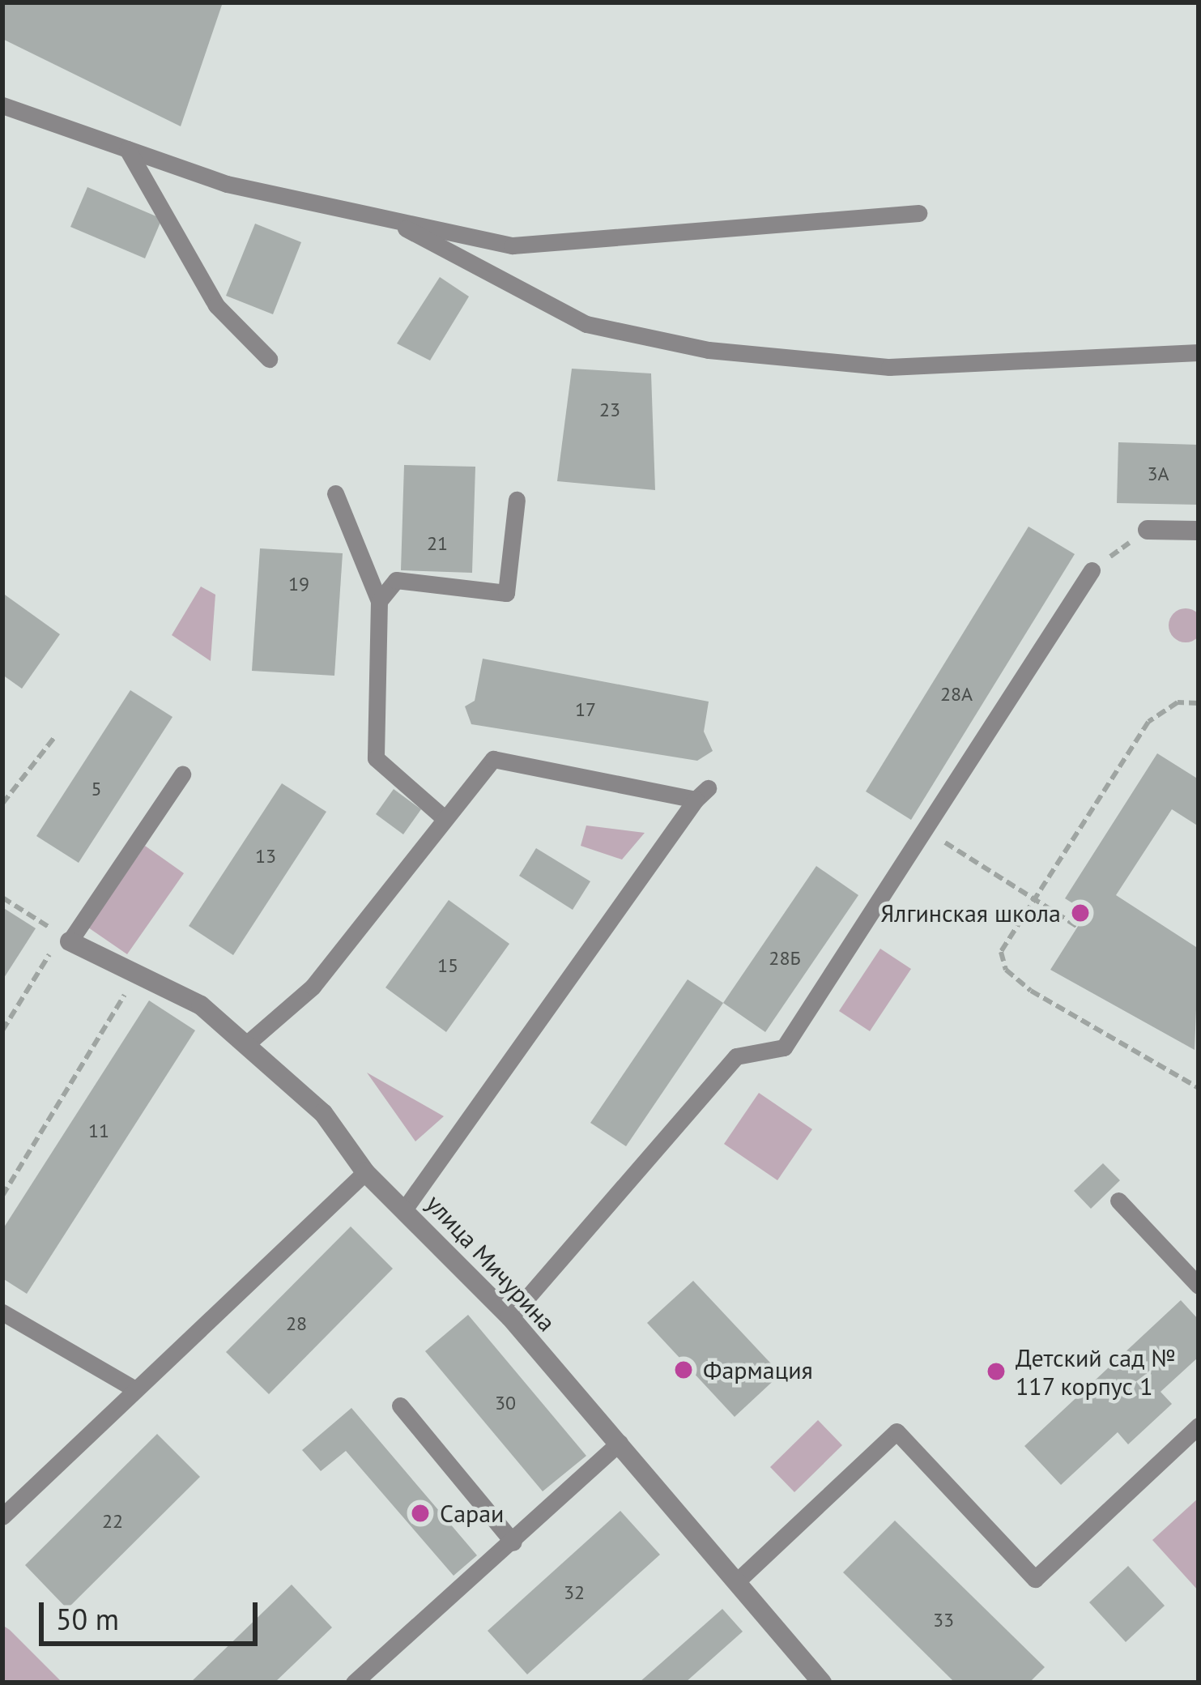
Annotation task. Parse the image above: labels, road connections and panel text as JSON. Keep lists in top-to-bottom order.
{
  "streets": {
    "street": ["улица Мичурина"]
  },
  "places": [
    "Ялгинская школа",
    "Фармация",
    "Детский сад № 117 корпус 1",
    "Сараи"
  ],
  "house_numbers": [
    "23",
    "3А",
    "21",
    "19",
    "28А",
    "17",
    "5",
    "13",
    "28Б",
    "15",
    "11",
    "28",
    "30",
    "22",
    "32",
    "33"
  ],
  "scale_bar": "50 m"
}
